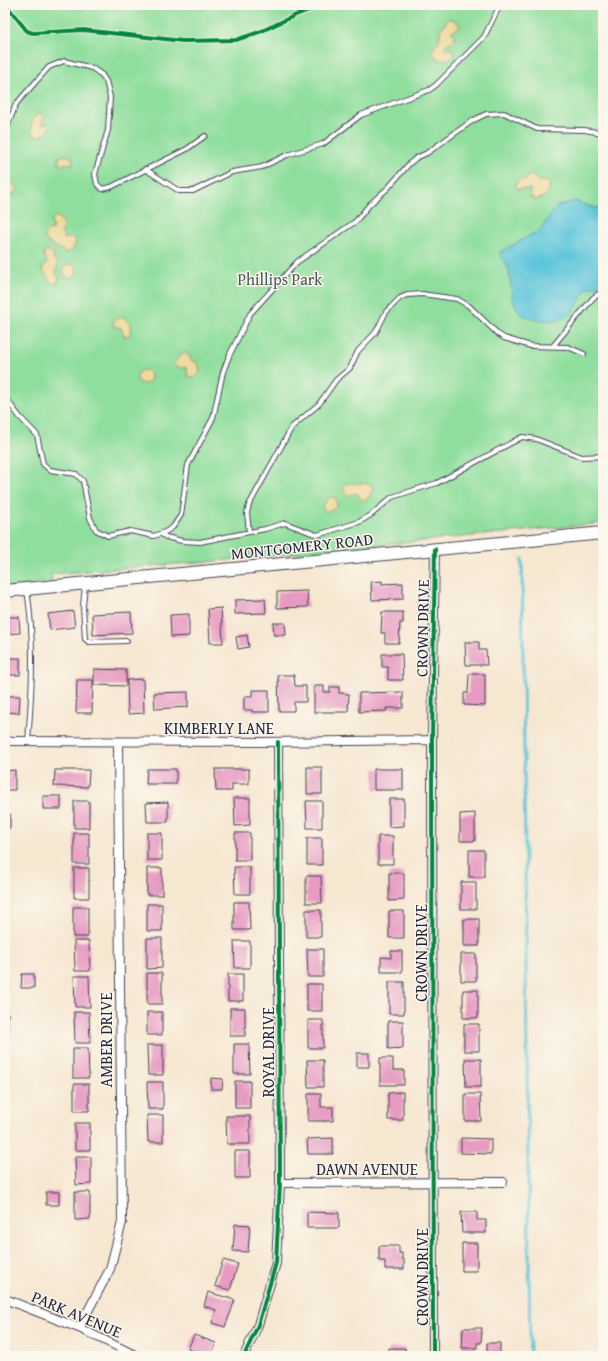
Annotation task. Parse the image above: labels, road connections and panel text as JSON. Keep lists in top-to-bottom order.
{
  "streets": {
    "street": [
      "MONTGOMERY ROAD",
      "CROWN DRIVE",
      "KIMBERLY LANE",
      "AMBER DRIVE",
      "ROYAL DRIVE",
      "DAWN AVENUE",
      "PARK AVENUE"
    ]
  },
  "crossings": [
    ["MONTGOMERY ROAD", "CROWN DRIVE"],
    ["CROWN DRIVE", "KIMBERLY LANE"],
    ["CROWN DRIVE", "DAWN AVENUE"],
    ["KIMBERLY LANE", "AMBER DRIVE"],
    ["KIMBERLY LANE", "ROYAL DRIVE"],
    ["AMBER DRIVE", "PARK AVENUE"],
    ["ROYAL DRIVE", "DAWN AVENUE"]
  ],
  "parks": ["Phillips Park"]
}
